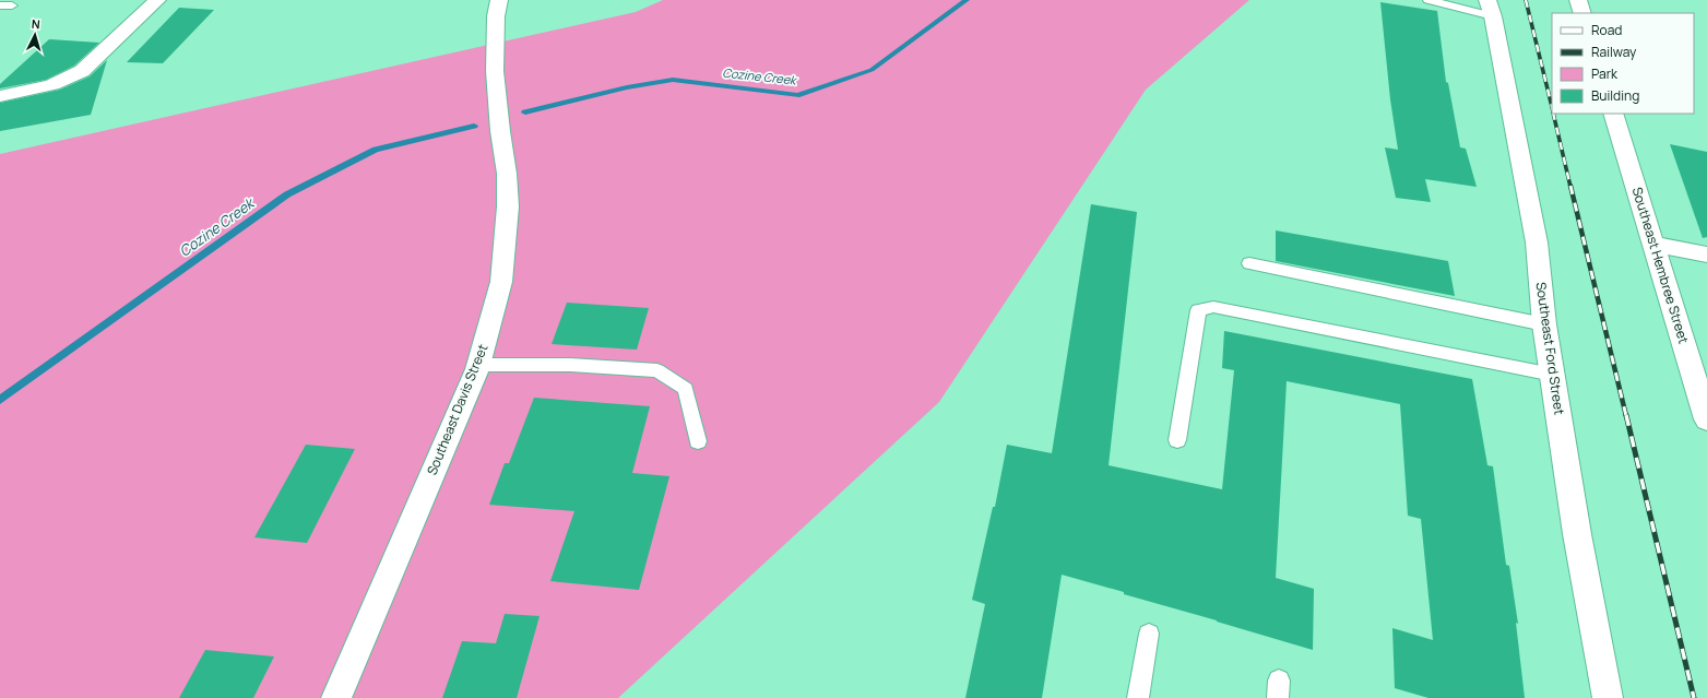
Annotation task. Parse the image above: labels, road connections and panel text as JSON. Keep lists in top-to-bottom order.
{
  "streets": {
    "street": ["Southeast Hembree Street", "Southeast Ford Street", "Southeast Davis Street"]
  },
  "water": ["Cozine Creek"],
  "legend": [
    "Road",
    "Railway",
    "Park",
    "Building"
  ],
  "north": "top"
}
